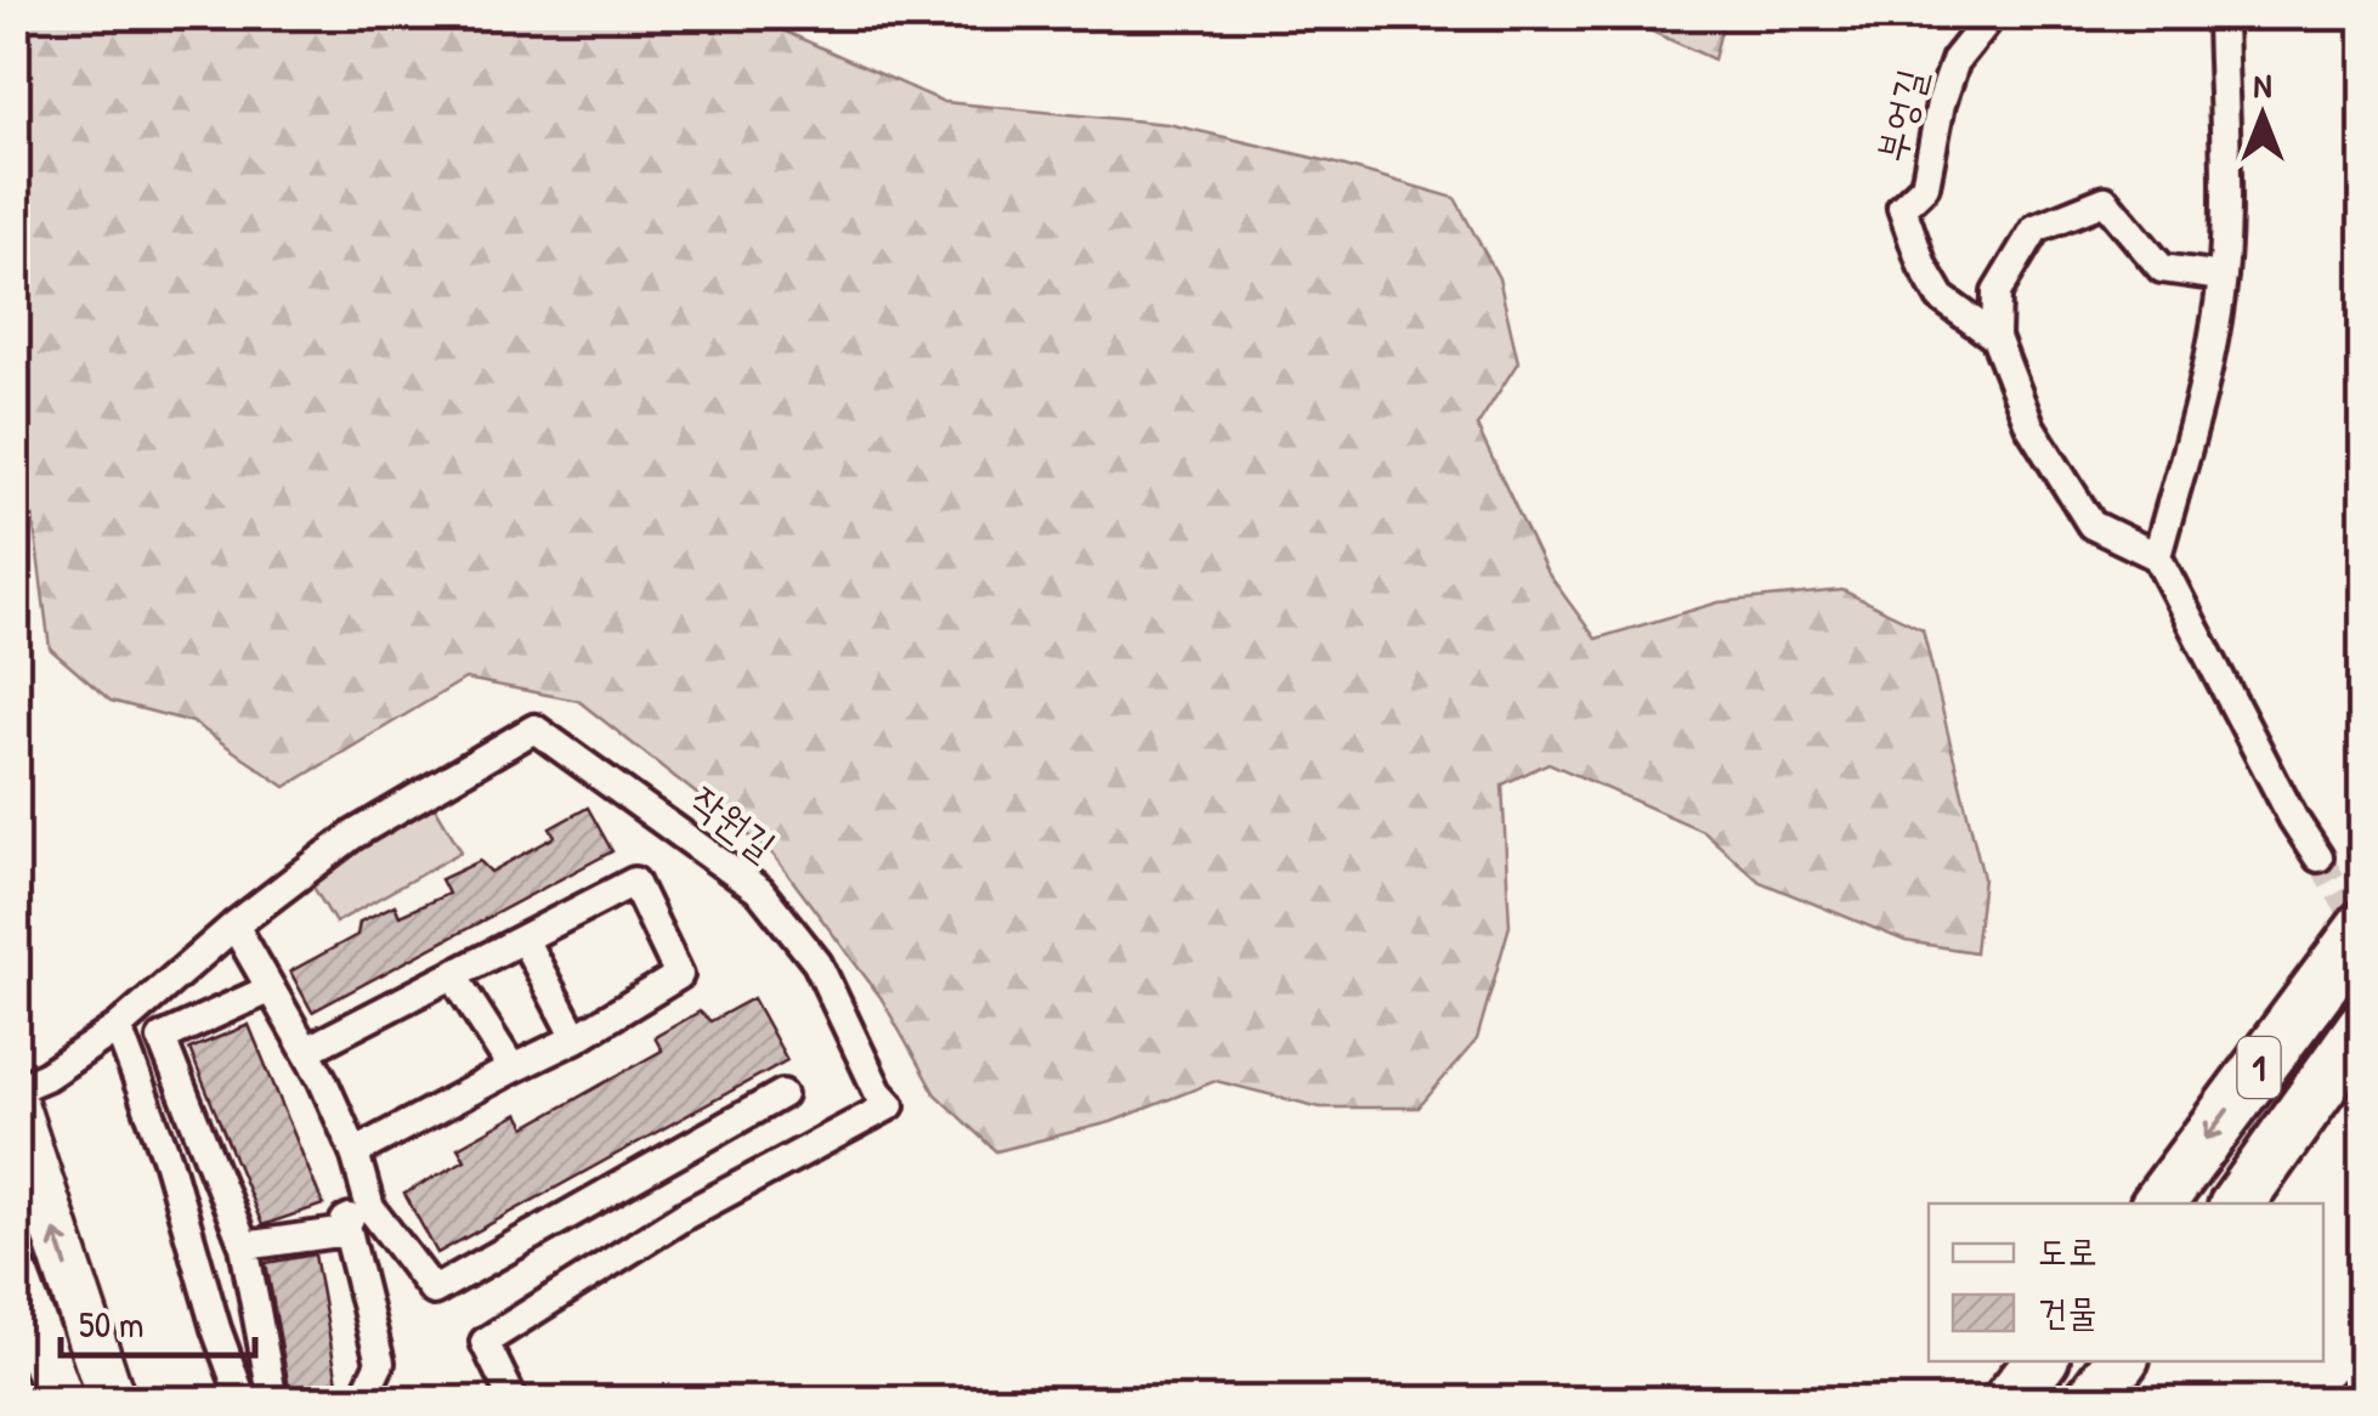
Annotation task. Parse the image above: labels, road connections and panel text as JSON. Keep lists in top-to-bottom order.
{
  "streets": {
    "highway": ["1"],
    "street": ["부엉길", "작원길"]
  },
  "legend": ["도로", "건물"],
  "scale_bar": "50 m",
  "north": "top"
}
